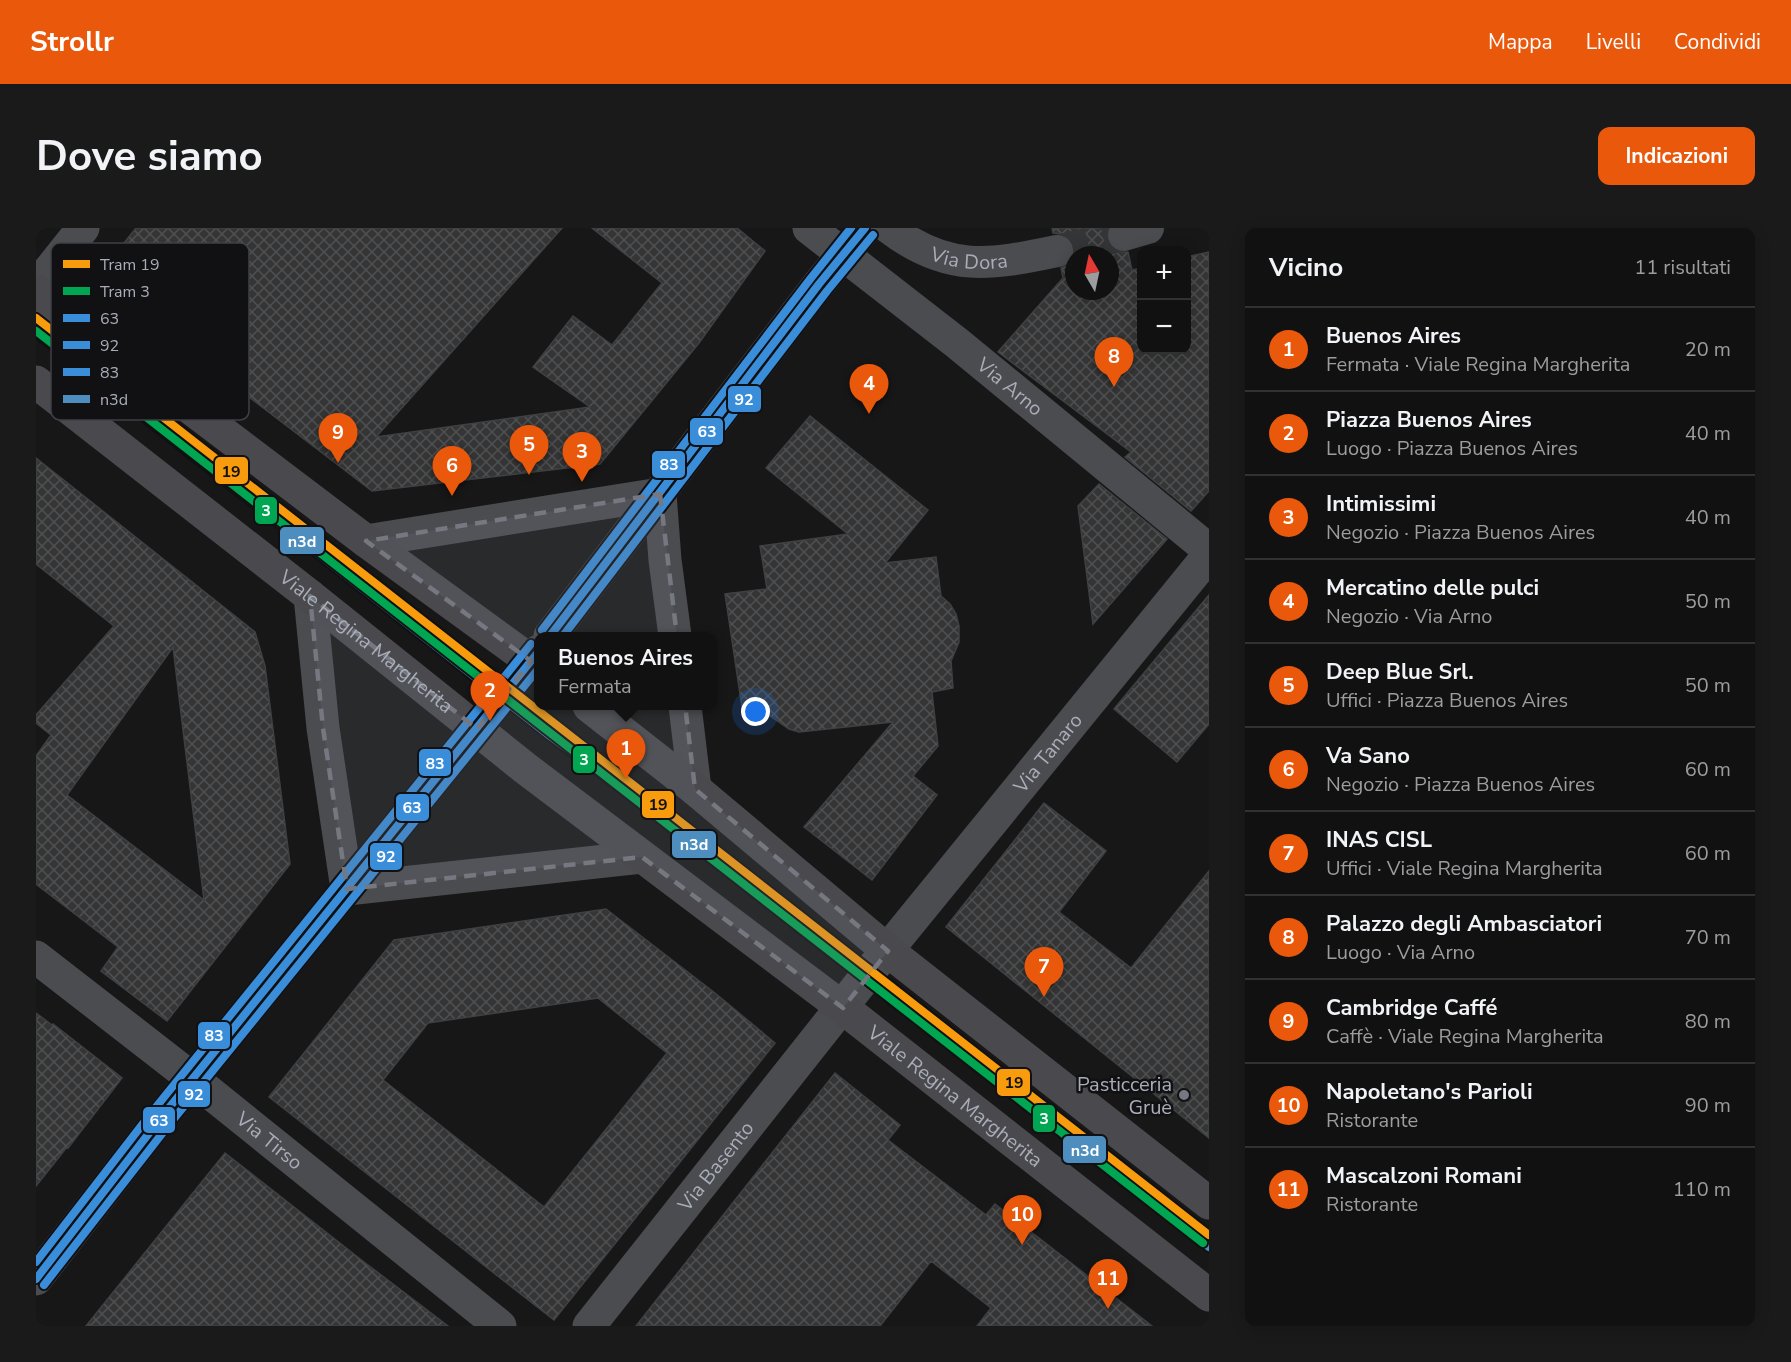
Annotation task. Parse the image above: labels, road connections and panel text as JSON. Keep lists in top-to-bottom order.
{
  "streets": {
    "main road": ["Viale Regina Margherita"],
    "street": [
      "Via Dora",
      "Via Arno",
      "Via Tanaro",
      "Via Tirso",
      "Via Basento"
    ]
  },
  "crossings": [
    ["Viale Regina Margherita", "Via Basento"]
  ],
  "places": ["Pasticceria Gruè"],
  "lines": [
    "transit line 63",
    "transit line 83",
    "transit line 92",
    "tram line 19",
    "tram line 3",
    "transit line n3d"
  ],
  "legend": [
    "Tram 19",
    "Tram 3",
    "63",
    "92",
    "83",
    "n3d"
  ],
  "north": "top",
  "page": {
    "header": "Strollr",
    "nav": ["Mappa", "Livelli", "Condividi"],
    "buttons": "Indicazioni",
    "title": "Dove siamo",
    "heading": ["Vicino", "11 risultati"],
    "map_buttons": ["+", "−"],
    "list": [
      {
        "mark": "1",
        "name": "Buenos Aires",
        "note": "Fermata · Viale Regina Margherita",
        "value": "20 m"
      },
      {
        "mark": "2",
        "name": "Piazza Buenos Aires",
        "note": "Luogo · Piazza Buenos Aires",
        "value": "40 m"
      },
      {
        "mark": "3",
        "name": "Intimissimi",
        "note": "Negozio · Piazza Buenos Aires",
        "value": "40 m"
      },
      {
        "mark": "4",
        "name": "Mercatino delle pulci",
        "note": "Negozio · Via Arno",
        "value": "50 m"
      },
      {
        "mark": "5",
        "name": "Deep Blue Srl.",
        "note": "Uffici · Piazza Buenos Aires",
        "value": "50 m"
      },
      {
        "mark": "6",
        "name": "Va Sano",
        "note": "Negozio · Piazza Buenos Aires",
        "value": "60 m"
      },
      {
        "mark": "7",
        "name": "INAS CISL",
        "note": "Uffici · Viale Regina Margherita",
        "value": "60 m"
      },
      {
        "mark": "8",
        "name": "Palazzo degli Ambasciatori",
        "note": "Luogo · Via Arno",
        "value": "70 m"
      },
      {
        "mark": "9",
        "name": "Cambridge Caffé",
        "note": "Caffè · Viale Regina Margherita",
        "value": "80 m"
      },
      {
        "mark": "10",
        "name": "Napoletano's Parioli",
        "note": "Ristorante",
        "value": "90 m"
      },
      {
        "mark": "11",
        "name": "Mascalzoni Romani",
        "note": "Ristorante",
        "value": "110 m"
      }
    ],
    "pins": [
      "8",
      "4",
      "9",
      "5",
      "3",
      "6",
      "2",
      "1",
      "7",
      "10",
      "11"
    ],
    "popup": ["Buenos Aires", "Fermata"]
  }
}
